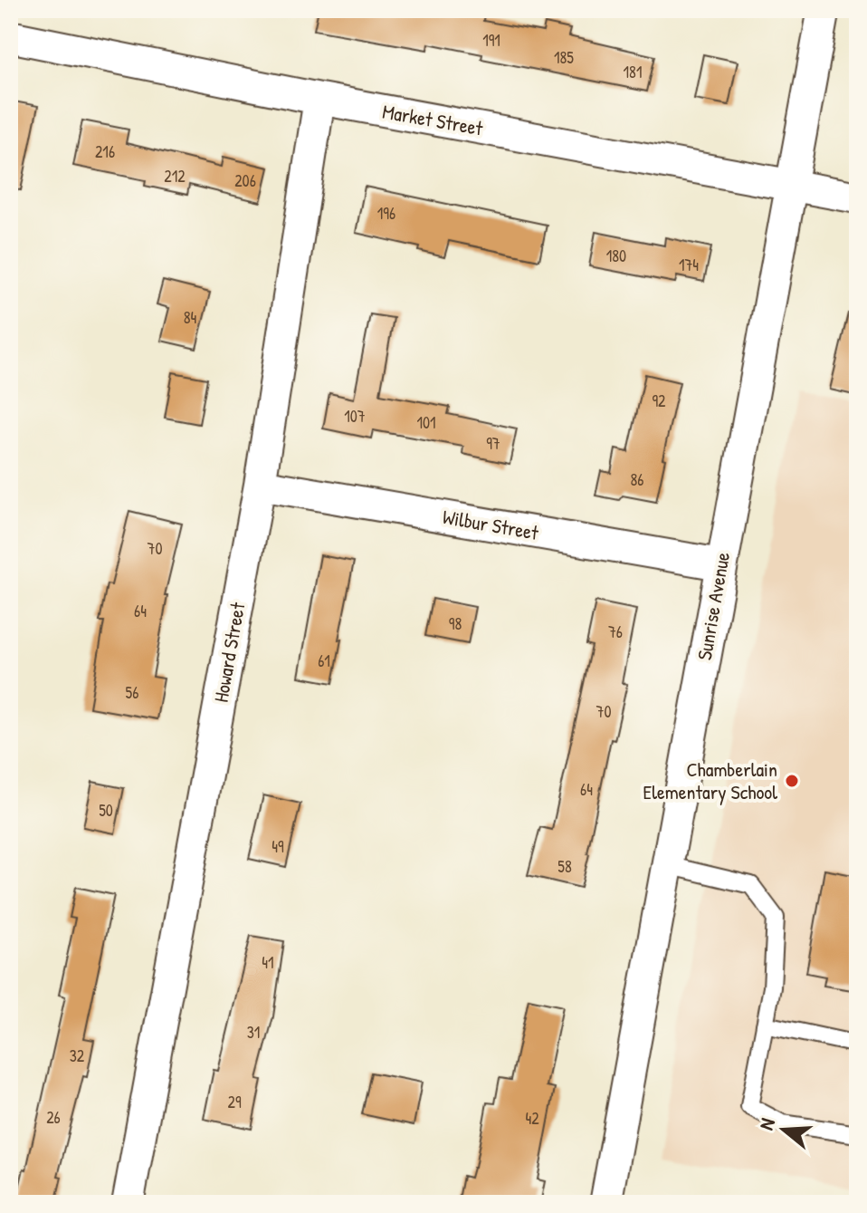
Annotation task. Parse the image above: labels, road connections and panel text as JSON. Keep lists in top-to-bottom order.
{
  "streets": {
    "street": [
      "Market Street",
      "Wilbur Street",
      "Sunrise Avenue",
      "Howard Street"
    ]
  },
  "crossings": [
    ["Market Street", "Sunrise Avenue"],
    ["Market Street", "Howard Street"],
    ["Wilbur Street", "Sunrise Avenue"],
    ["Wilbur Street", "Howard Street"]
  ],
  "places": ["Chamberlain Elementary School"],
  "house_numbers": [
    "191",
    "185",
    "181",
    "216",
    "212",
    "206",
    "196",
    "180",
    "174",
    "84",
    "92",
    "107",
    "101",
    "97",
    "86",
    "70",
    "64",
    "98",
    "76",
    "61",
    "56",
    "70",
    "64",
    "50",
    "49",
    "58",
    "41",
    "31",
    "32",
    "29",
    "26",
    "42"
  ],
  "north": "left"
}
